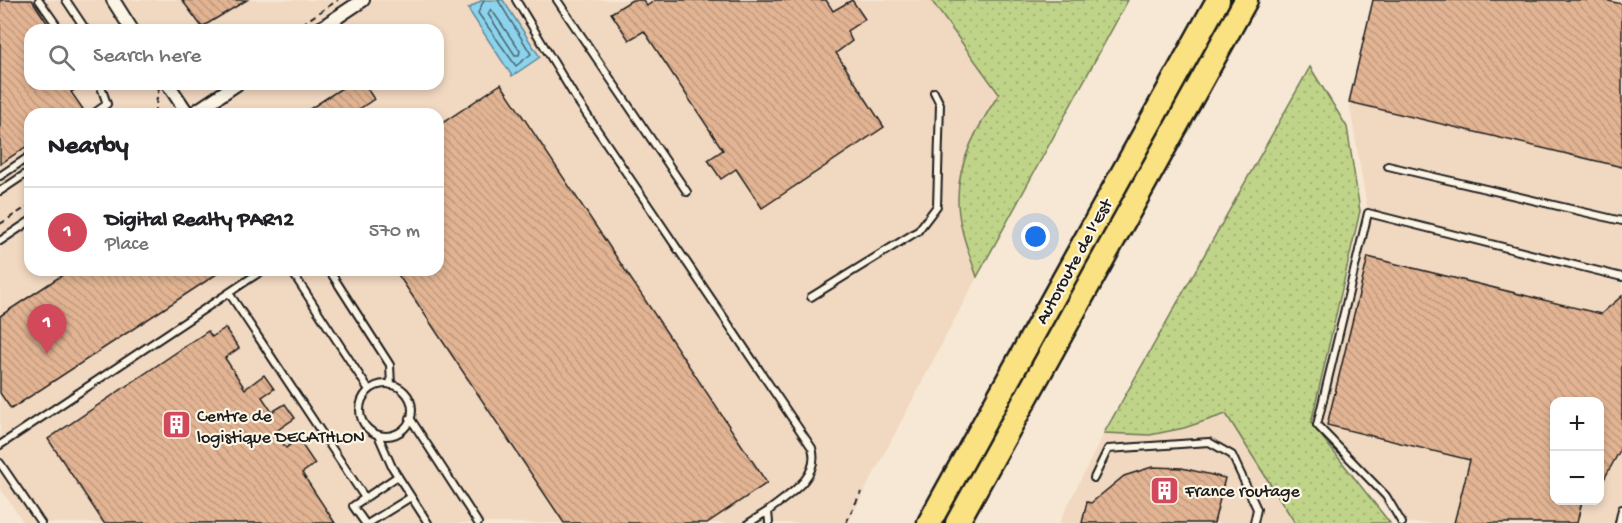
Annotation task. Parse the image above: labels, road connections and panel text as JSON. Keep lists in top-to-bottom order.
{
  "streets": {
    "highway": ["Autoroute de l’Est"]
  },
  "places": {
    "building": ["Centre de logistique DECATHLON", "France routage"]
  },
  "page": {
    "search": "Search here",
    "heading": "Nearby",
    "list": [
      {
        "mark": "1",
        "name": "Digital Realty PAR12",
        "note": "Place",
        "value": "570 m"
      }
    ],
    "pins": "1",
    "map_buttons": ["+", "−"]
  }
}
